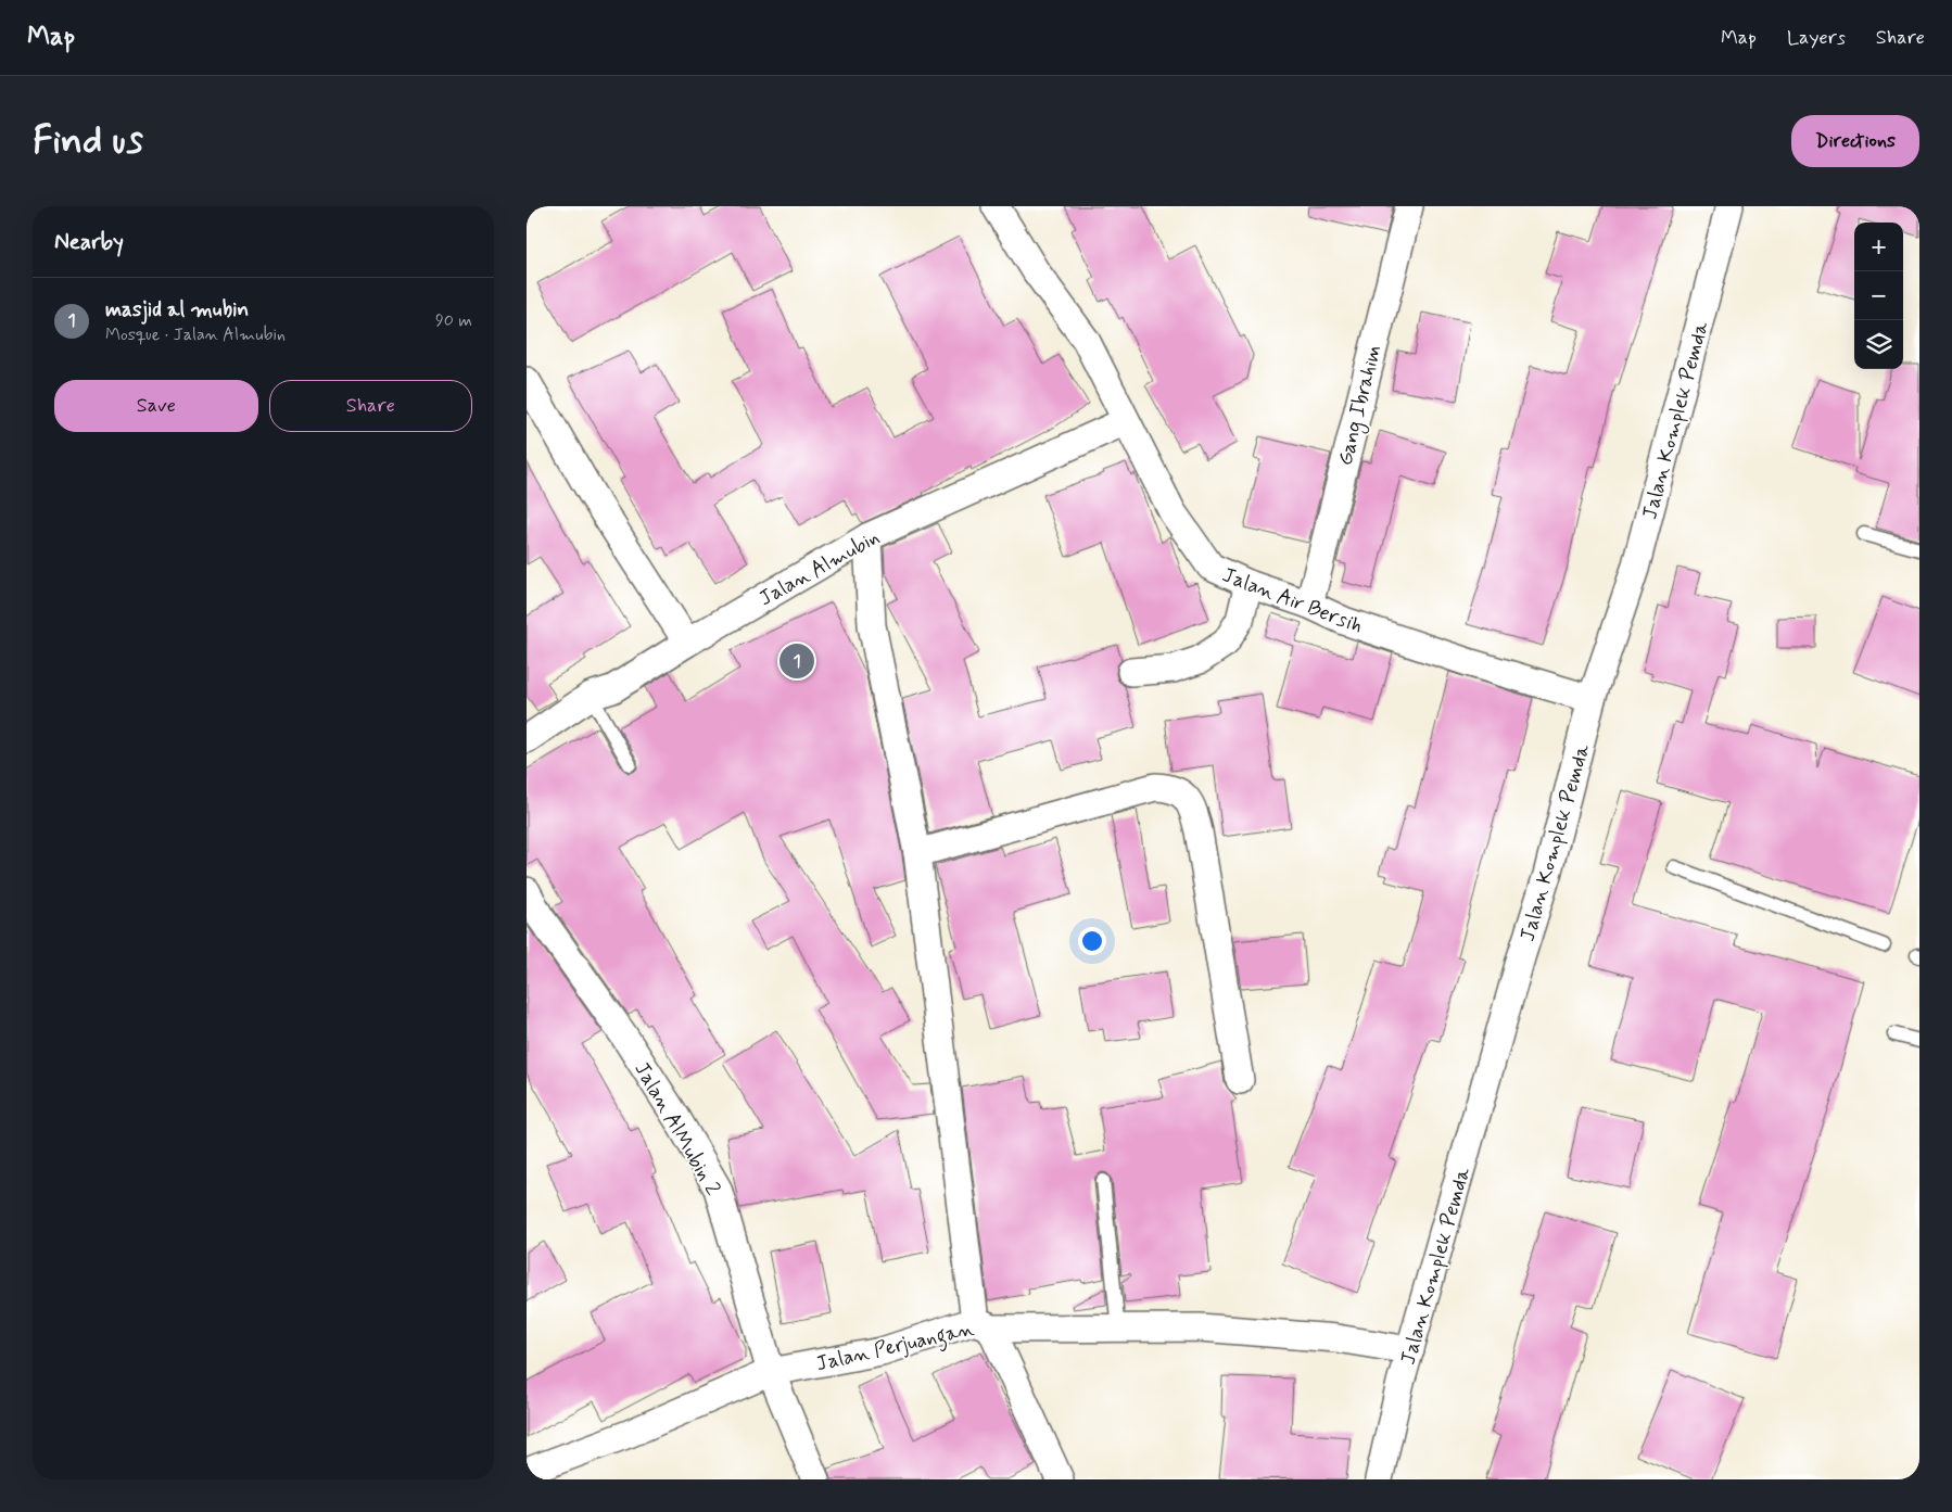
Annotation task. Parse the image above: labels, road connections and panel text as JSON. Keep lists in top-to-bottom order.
{
  "streets": {
    "street": [
      "Gang Ibrahim",
      "Jalan Komplek Pemda",
      "Jalan Almubin",
      "Jalan Air Bersih",
      "Jalan AlMubin 2",
      "Jalan Perjuangan"
    ]
  },
  "crossings": [
    ["Gang Ibrahim", "Jalan Air Bersih"],
    ["Jalan Komplek Pemda", "Jalan Air Bersih"],
    ["Jalan Komplek Pemda", "Jalan Perjuangan"],
    ["Jalan Almubin", "Jalan Air Bersih"],
    ["Jalan AlMubin 2", "Jalan Perjuangan"]
  ],
  "page": {
    "header": "Map",
    "nav": ["Map", "Layers", "Share"],
    "buttons": [
      "Directions",
      ["Save", "Share"]
    ],
    "title": "Find us",
    "heading": "Nearby",
    "map_buttons": ["+", "−"],
    "list": [
      {
        "mark": "1",
        "name": "masjid al mubin",
        "note": "Mosque · Jalan Almubin",
        "value": "90 m"
      }
    ],
    "pins": "1"
  }
}
